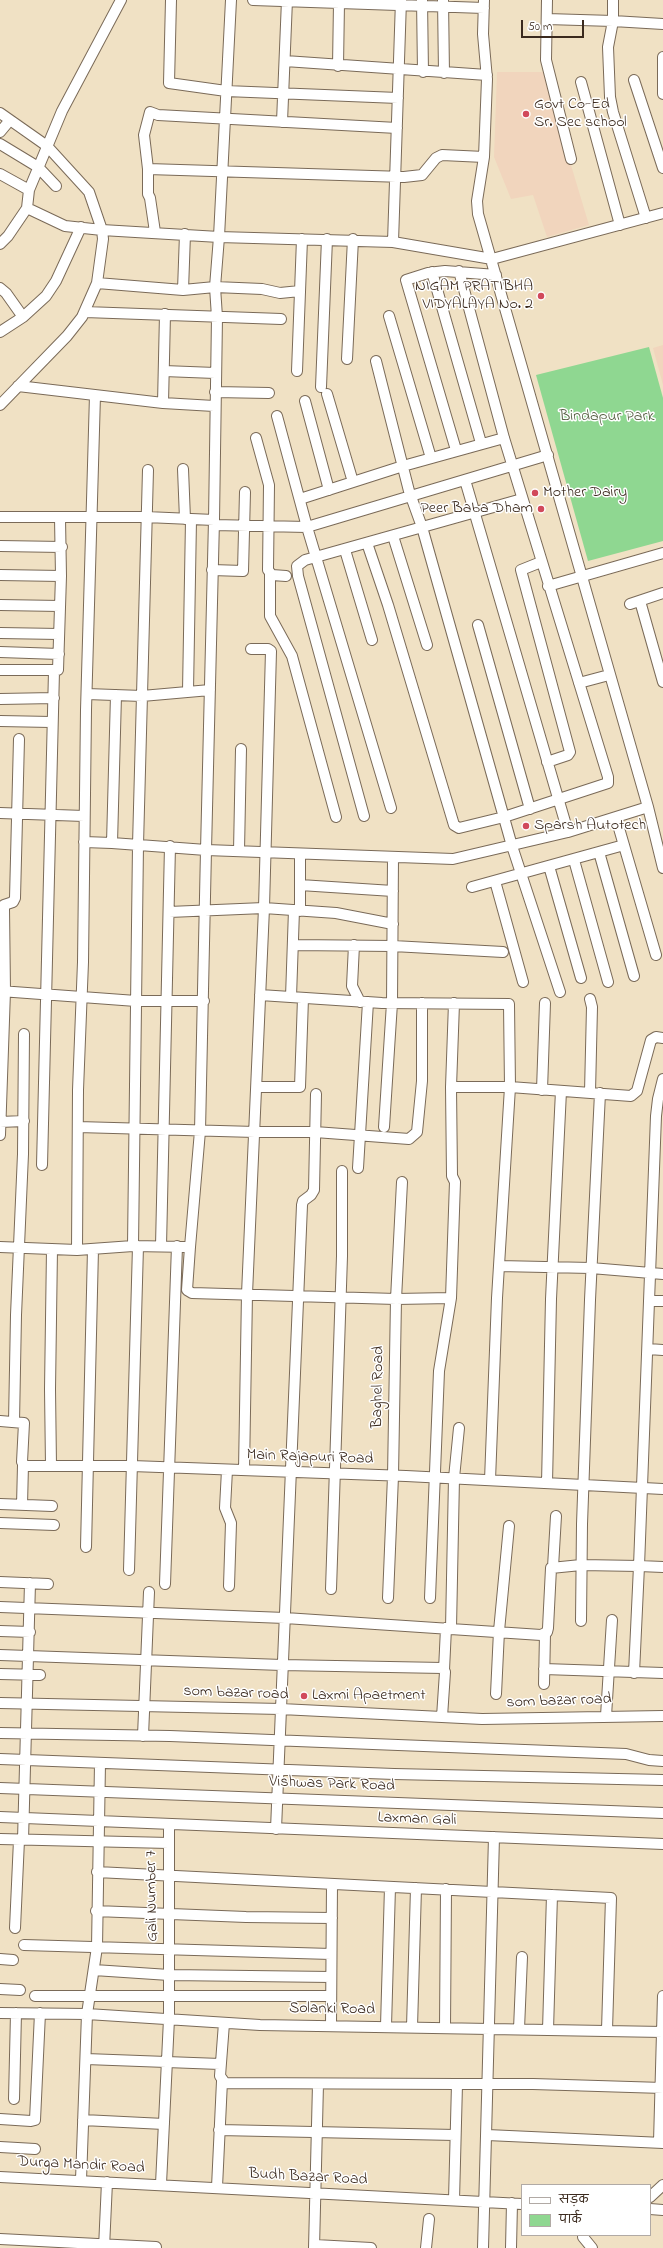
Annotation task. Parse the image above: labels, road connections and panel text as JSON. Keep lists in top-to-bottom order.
{
  "streets": {
    "street": [
      "Baghel Road",
      "Main Rajapuri Road",
      "som bazar road",
      "Vishwas Park Road",
      "Laxman Gali",
      "Gali Number 7",
      "Solanki Road",
      "Durga Mandir Road",
      "Budh Bazar Road"
    ]
  },
  "crossings": [
    ["Baghel Road", "Main Rajapuri Road"],
    ["Gali Number 7", "Solanki Road"],
    ["Gali Number 7", "Durga Mandir Road"],
    ["Gali Number 7", "Budh Bazar Road"],
    ["Durga Mandir Road", "Budh Bazar Road"]
  ],
  "parks": ["Bindapur Park"],
  "places": [
    "Govt Co-Ed Sr. Sec school",
    "NIGAM PRATIBHA VIDYALAYA No. 2",
    "Mother Dairy",
    "Peer Baba Dham",
    "Sparsh Autotech",
    "Laxmi Apaetment"
  ],
  "legend": ["सड़क", "पार्क"],
  "scale_bar": "50 m"
}
